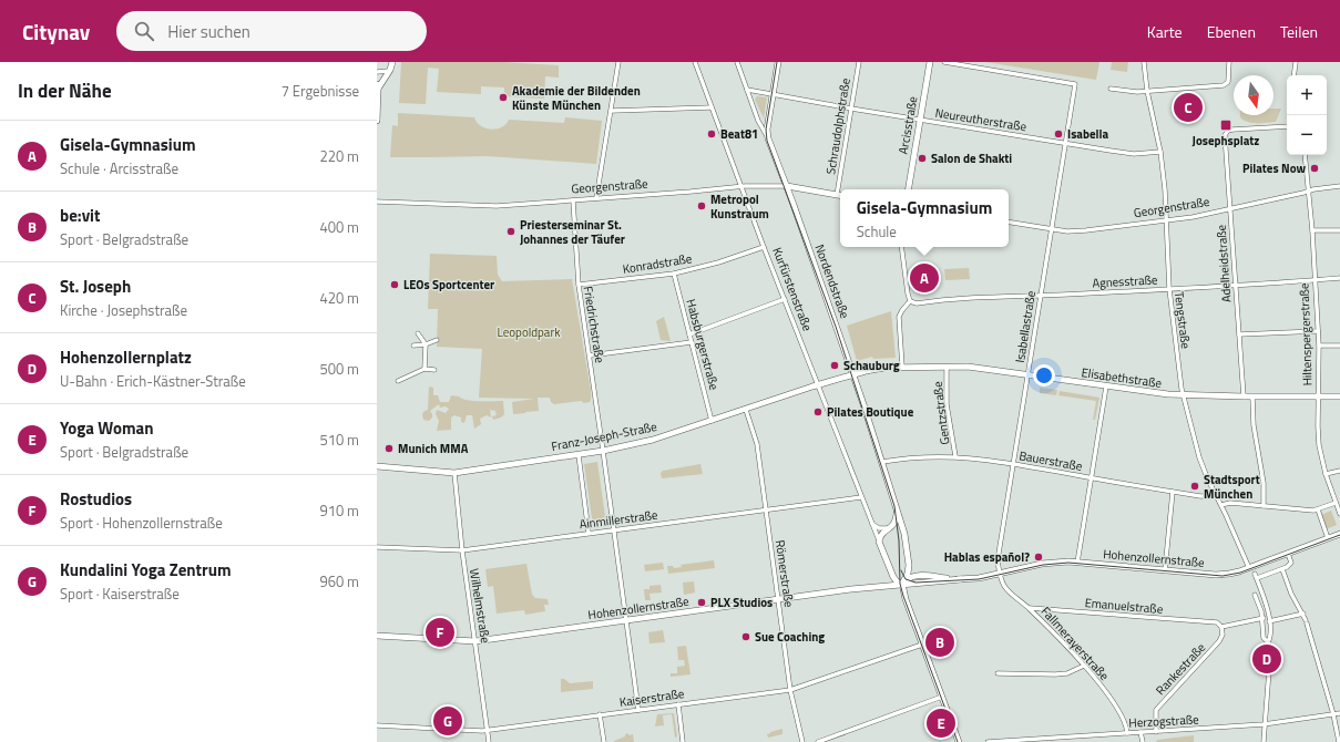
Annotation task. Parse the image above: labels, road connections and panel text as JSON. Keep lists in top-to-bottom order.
{
  "streets": {
    "main road": [
      "Arcisstraße",
      "Georgenstraße",
      "Nordendstraße",
      "Elisabethstraße",
      "Franz-Joseph-Straße",
      "Hohenzollernstraße"
    ],
    "street": [
      "Neureutherstraße",
      "Schraudolphstraße",
      "Konradstraße",
      "Adelheidstraße",
      "Agnesstraße",
      "Kurfürstenstraße",
      "Tengstraße",
      "Friedrichstraße",
      "Isabellastraße",
      "Hiltenspergerstraße",
      "Habsburgerstraße",
      "Gentzstraße",
      "Bauerstraße",
      "Ainmillerstraße",
      "Römerstraße",
      "Wilhelmstraße",
      "Emanuelstraße",
      "Fallmerayerstraße",
      "Rankestraße",
      "Kaiserstraße",
      "Herzogstraße"
    ]
  },
  "crossings": [
    ["Neureutherstraße", "Arcisstraße"],
    ["Neureutherstraße", "Schraudolphstraße"],
    ["Neureutherstraße", "Nordendstraße"],
    ["Neureutherstraße", "Tengstraße"],
    ["Neureutherstraße", "Isabellastraße"],
    ["Georgenstraße", "Adelheidstraße"],
    ["Georgenstraße", "Nordendstraße"],
    ["Georgenstraße", "Kurfürstenstraße"],
    ["Georgenstraße", "Tengstraße"],
    ["Georgenstraße", "Friedrichstraße"],
    ["Georgenstraße", "Isabellastraße"],
    ["Georgenstraße", "Hiltenspergerstraße"],
    ["Konradstraße", "Kurfürstenstraße"],
    ["Konradstraße", "Friedrichstraße"],
    ["Konradstraße", "Habsburgerstraße"],
    ["Adelheidstraße", "Agnesstraße"],
    ["Adelheidstraße", "Elisabethstraße"],
    ["Nordendstraße", "Elisabethstraße"],
    ["Nordendstraße", "Franz-Joseph-Straße"],
    ["Nordendstraße", "Bauerstraße"],
    ["Agnesstraße", "Tengstraße"],
    ["Agnesstraße", "Isabellastraße"],
    ["Agnesstraße", "Hiltenspergerstraße"],
    ["Kurfürstenstraße", "Franz-Joseph-Straße"],
    ["Kurfürstenstraße", "Ainmillerstraße"],
    ["Tengstraße", "Elisabethstraße"],
    ["Tengstraße", "Bauerstraße"],
    ["Tengstraße", "Hohenzollernstraße"],
    ["Friedrichstraße", "Franz-Joseph-Straße"],
    ["Friedrichstraße", "Ainmillerstraße"],
    ["Isabellastraße", "Elisabethstraße"],
    ["Isabellastraße", "Bauerstraße"],
    ["Isabellastraße", "Hohenzollernstraße"],
    ["Isabellastraße", "Fallmerayerstraße"],
    ["Hiltenspergerstraße", "Elisabethstraße"],
    ["Habsburgerstraße", "Franz-Joseph-Straße"],
    ["Elisabethstraße", "Gentzstraße"],
    ["Elisabethstraße", "Franz-Joseph-Straße"],
    ["Gentzstraße", "Bauerstraße"],
    ["Franz-Joseph-Straße", "Römerstraße"],
    ["Franz-Joseph-Straße", "Wilhelmstraße"],
    ["Ainmillerstraße", "Römerstraße"],
    ["Ainmillerstraße", "Wilhelmstraße"],
    ["Hohenzollernstraße", "Römerstraße"],
    ["Hohenzollernstraße", "Wilhelmstraße"],
    ["Hohenzollernstraße", "Fallmerayerstraße"],
    ["Römerstraße", "Kaiserstraße"],
    ["Wilhelmstraße", "Kaiserstraße"],
    ["Emanuelstraße", "Fallmerayerstraße"],
    ["Emanuelstraße", "Rankestraße"],
    ["Fallmerayerstraße", "Herzogstraße"],
    ["Rankestraße", "Herzogstraße"]
  ],
  "parks": ["Leopoldpark"],
  "places": {
    "other": [
      "Akademie der Bildenden Künste München",
      "Beat81",
      "Isabella",
      "Salon de Shakti",
      "Pilates Now",
      "Metropol Kunstraum",
      "Priesterseminar St. Johannes der Täufer",
      "LEOs Sportcenter",
      "Schauburg",
      "Pilates Boutique",
      "Munich MMA",
      "Stadtsport München",
      "Hablas español?",
      "PLX Studios",
      "Sue Coaching"
    ],
    "transit": ["Josephsplatz"]
  },
  "north": "bottom",
  "page": {
    "header": "Citynav",
    "search": "Hier suchen",
    "nav": ["Karte", "Ebenen", "Teilen"],
    "heading": ["In der Nähe", "7 Ergebnisse"],
    "map_buttons": ["+", "−"],
    "pins": [
      "C",
      "A",
      "F",
      "B",
      "D",
      "G",
      "E"
    ],
    "list": [
      {
        "mark": "A",
        "name": "Gisela-Gymnasium",
        "note": "Schule · Arcisstraße",
        "value": "220 m"
      },
      {
        "mark": "B",
        "name": "be:vit",
        "note": "Sport · Belgradstraße",
        "value": "400 m"
      },
      {
        "mark": "C",
        "name": "St. Joseph",
        "note": "Kirche · Josephstraße",
        "value": "420 m"
      },
      {
        "mark": "D",
        "name": "Hohenzollernplatz",
        "note": "U-Bahn · Erich-Kästner-Straße",
        "value": "500 m"
      },
      {
        "mark": "E",
        "name": "Yoga Woman",
        "note": "Sport · Belgradstraße",
        "value": "510 m"
      },
      {
        "mark": "F",
        "name": "Rostudios",
        "note": "Sport · Hohenzollernstraße",
        "value": "910 m"
      },
      {
        "mark": "G",
        "name": "Kundalini Yoga Zentrum",
        "note": "Sport · Kaiserstraße",
        "value": "960 m"
      }
    ],
    "popup": ["Gisela-Gymnasium", "Schule"]
  }
}
